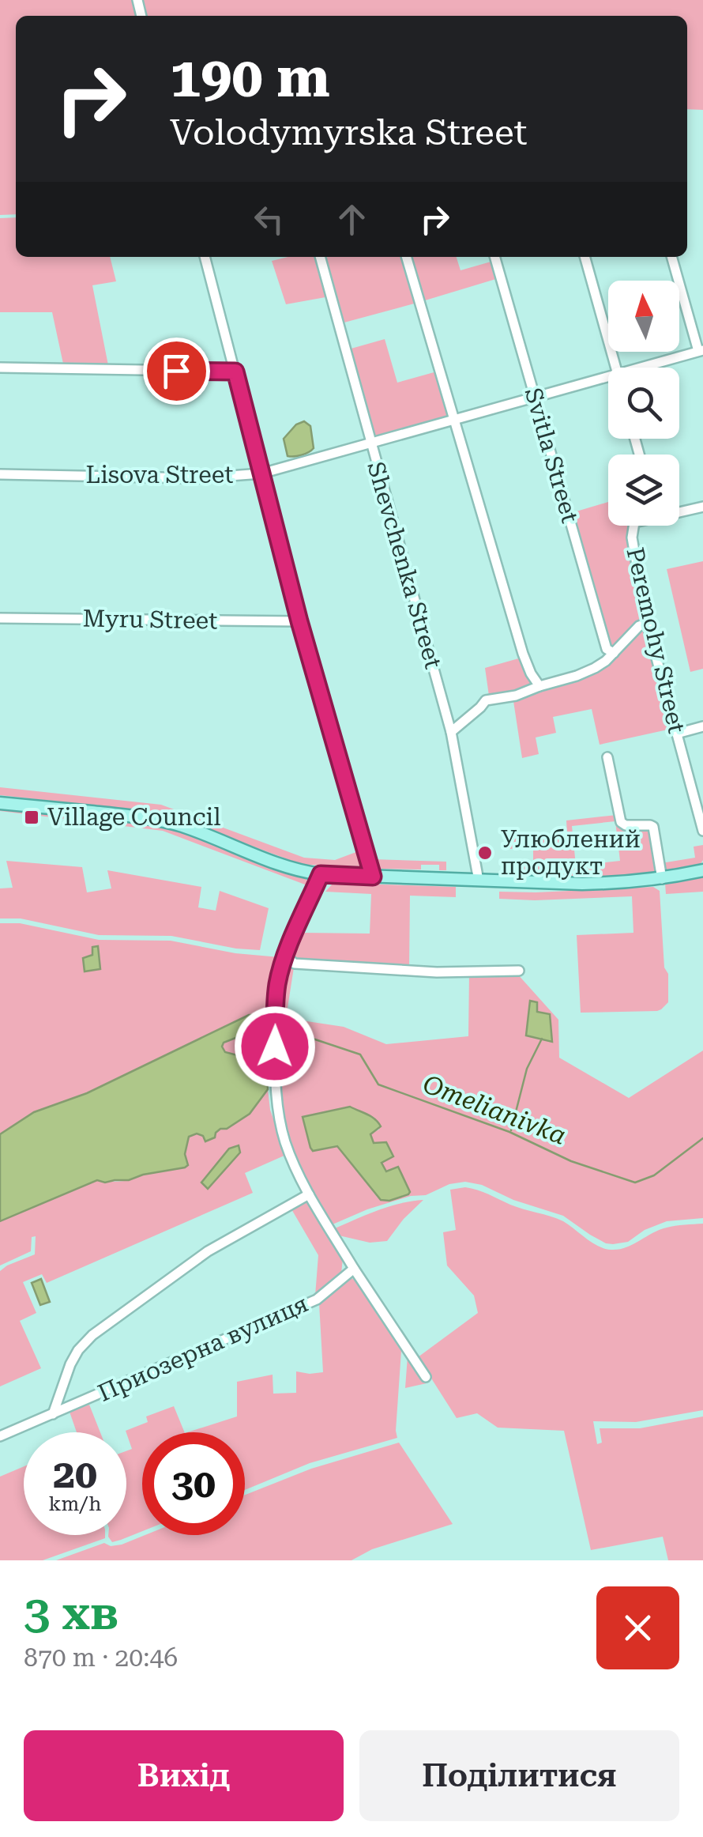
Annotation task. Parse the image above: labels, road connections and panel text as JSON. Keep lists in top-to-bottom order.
{
  "streets": {
    "street": [
      "Svitla Street",
      "Lisova Street",
      "Shevchenka Street",
      "Myru Street",
      "Peremohy Street",
      "Приозерна вулиця"
    ]
  },
  "water": ["Omelianivka"],
  "places": {
    "transit": ["Village Council"],
    "other": ["Улюблений продукт"]
  },
  "north": "top",
  "page": {
    "turn": ["190 m", "Volodymyrska Street"],
    "speed": "20 km/h",
    "limit": "30",
    "heading": ["3 хв", "870 m · 20:46"],
    "buttons": ["Вихід", "Поділитися"]
  }
}
